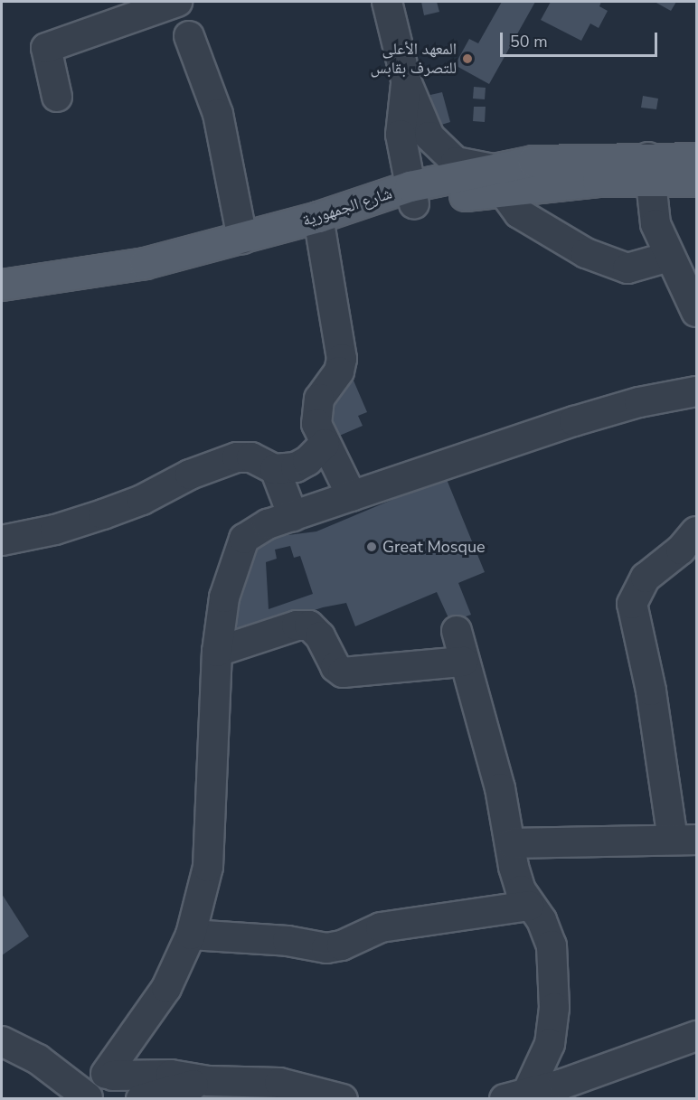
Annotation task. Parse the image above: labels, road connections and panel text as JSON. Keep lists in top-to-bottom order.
{
  "streets": {
    "main road": ["شارع الجمهورية"]
  },
  "places": ["المعهد الأعلى للتصرف بقابس", "Great Mosque"],
  "scale_bar": "50 m"
}
